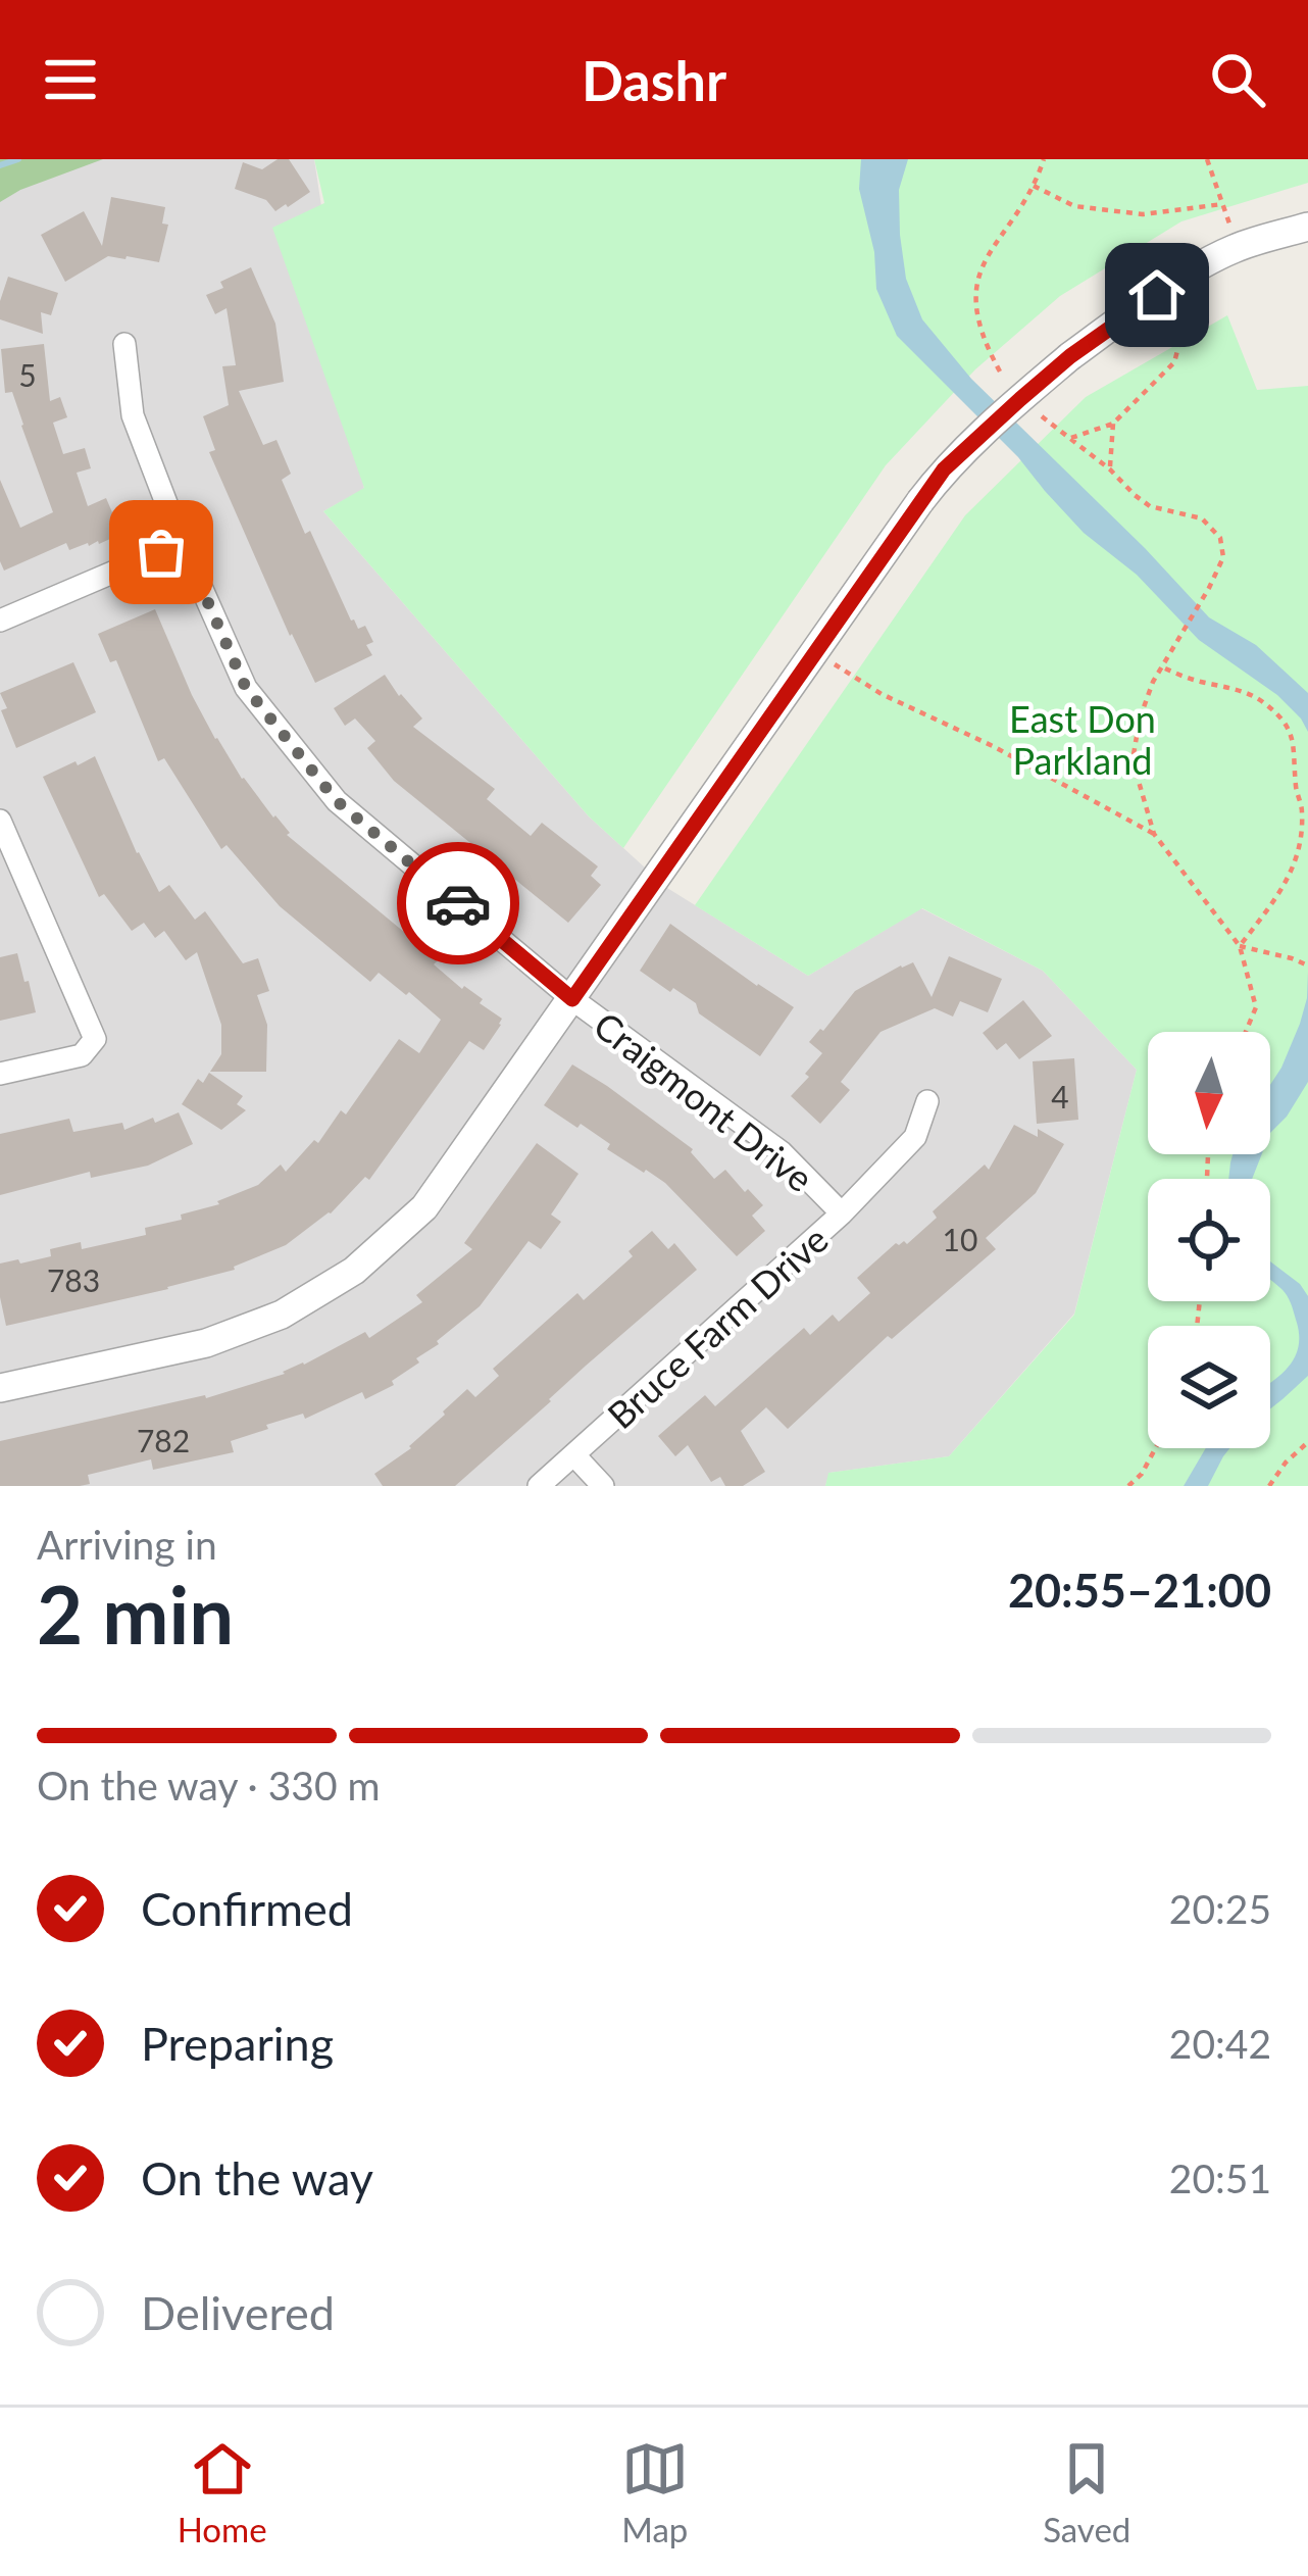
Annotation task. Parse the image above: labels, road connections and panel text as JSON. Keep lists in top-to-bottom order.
{
  "streets": {
    "street": ["Craigmont Drive", "Bruce Farm Drive"]
  },
  "crossings": [
    ["Craigmont Drive", "Bruce Farm Drive"]
  ],
  "parks": ["East Don Parkland"],
  "house_numbers": [
    "5",
    "4",
    "10",
    "783",
    "782"
  ],
  "north": "bottom",
  "page": {
    "header": "Dashr",
    "heading": ["2 min", "Arriving in", "20:55–21:00"],
    "bar": "On the way · 330 m",
    "list": [
      ["Confirmed", "20:25"],
      ["Preparing", "20:42"],
      ["On the way", "20:51"],
      "Delivered"
    ],
    "tabs": ["Home", "Map", "Saved"]
  }
}
